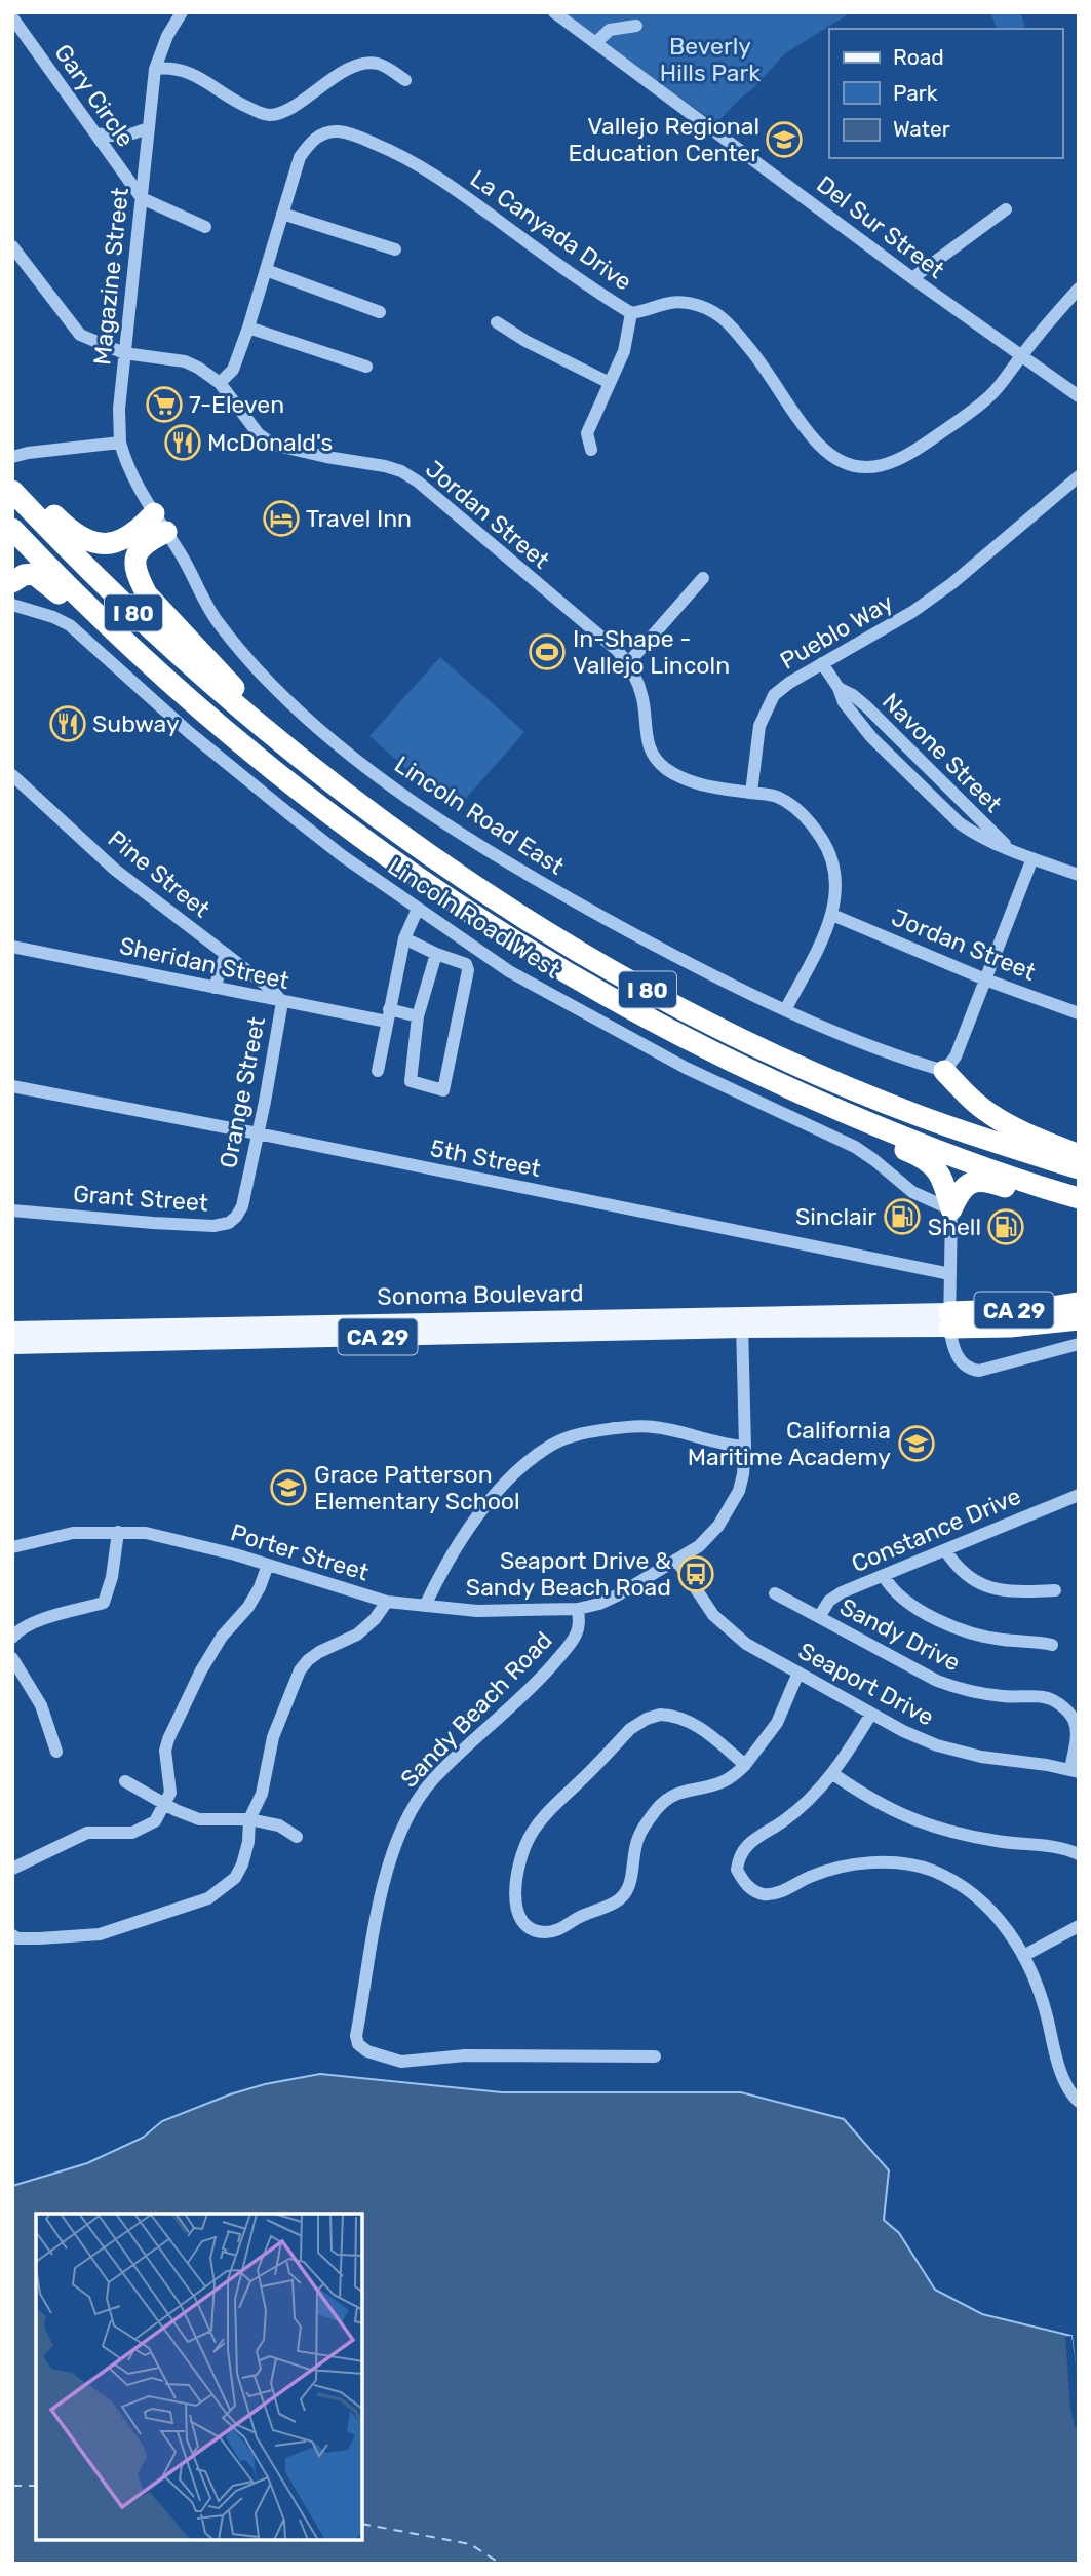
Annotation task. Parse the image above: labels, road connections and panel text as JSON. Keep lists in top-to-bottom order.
{
  "streets": {
    "highway": ["I 80", "CA 29"],
    "main road": ["Sonoma Boulevard"],
    "street": [
      "Gary Circle",
      "Del Sur Street",
      "La Canyada Drive",
      "Magazine Street",
      "Jordan Street",
      "Pueblo Way",
      "Navone Street",
      "Lincoln Road East",
      "Pine Street",
      "Lincoln Road West",
      "Sheridan Street",
      "Orange Street",
      "5th Street",
      "Grant Street",
      "Constance Drive",
      "Porter Street",
      "Sandy Drive",
      "Seaport Drive",
      "Sandy Beach Road"
    ]
  },
  "crossings": [
    ["Gary Circle", "Magazine Street"],
    ["Del Sur Street", "La Canyada Drive"],
    ["La Canyada Drive", "Jordan Street"],
    ["Magazine Street", "Jordan Street"],
    ["Magazine Street", "Lincoln Road East"],
    ["Jordan Street", "Pueblo Way"],
    ["Pueblo Way", "Navone Street"],
    ["Pine Street", "Sheridan Street"],
    ["Pine Street", "Orange Street"],
    ["Sheridan Street", "Orange Street"],
    ["Orange Street", "5th Street"],
    ["Orange Street", "Grant Street"],
    ["Sonoma Boulevard", "CA 29"],
    ["Constance Drive", "Sandy Drive"],
    ["Porter Street", "Sandy Beach Road"],
    ["Sandy Drive", "Seaport Drive"]
  ],
  "parks": ["Beverly Hills Park"],
  "places": {
    "school or university": ["Vallejo Regional Education Center", "California Maritime Academy", "Grace Patterson Elementary School"],
    "supermarket": ["7-Eleven"],
    "restaurant": ["McDonald's", "Subway"],
    "hotel": ["Travel Inn"],
    "sports": ["In-Shape - Vallejo Lincoln"],
    "fuel station": ["Sinclair", "Shell"],
    "bus stop": ["Seaport Drive & Sandy Beach Road"]
  },
  "legend": ["Road", "Park", "Water"]
}
